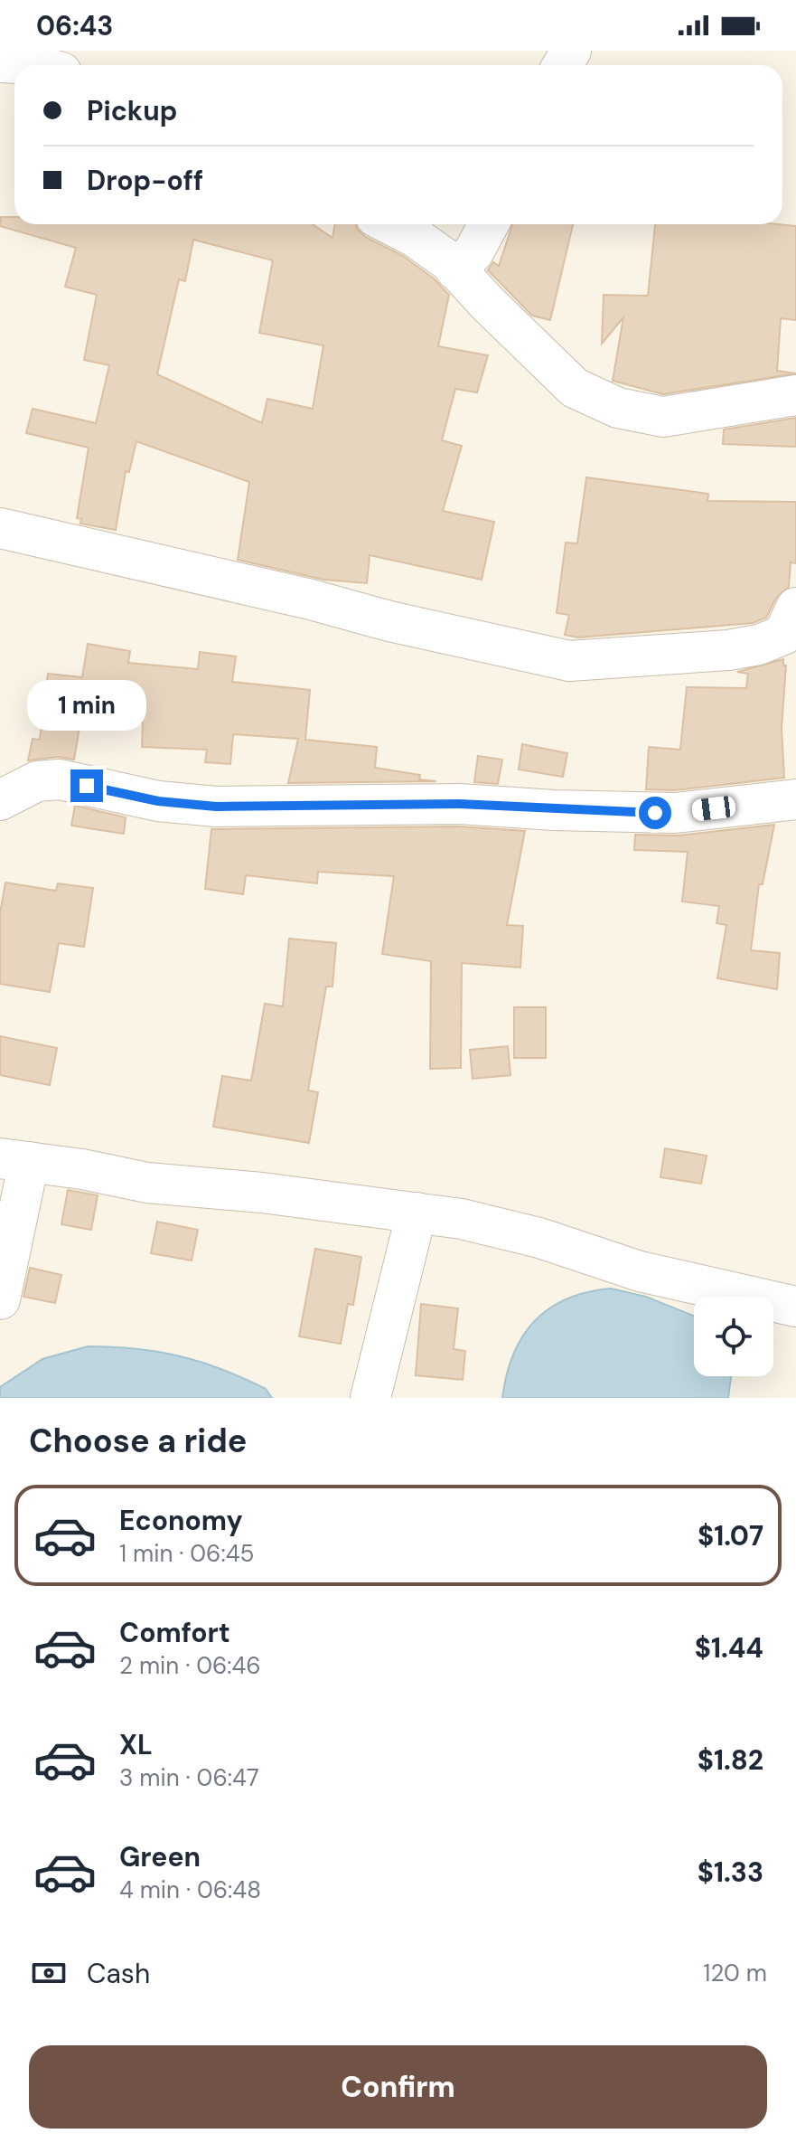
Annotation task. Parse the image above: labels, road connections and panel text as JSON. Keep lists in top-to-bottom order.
{
  "page": {
    "status": "06:43",
    "banner": ["Pickup", "Drop-off"],
    "bubble": "1 min",
    "heading": "Choose a ride",
    "list": [
      {
        "name": "Economy",
        "note": "1 min · 06:45",
        "value": "$1.07"
      },
      {
        "name": "Comfort",
        "note": "2 min · 06:46",
        "value": "$1.44"
      },
      {
        "name": "XL",
        "note": "3 min · 06:47",
        "value": "$1.82"
      },
      {
        "name": "Green",
        "note": "4 min · 06:48",
        "value": "$1.33"
      }
    ],
    "pay": ["Cash", "120 m"],
    "buttons": "Confirm"
  }
}
